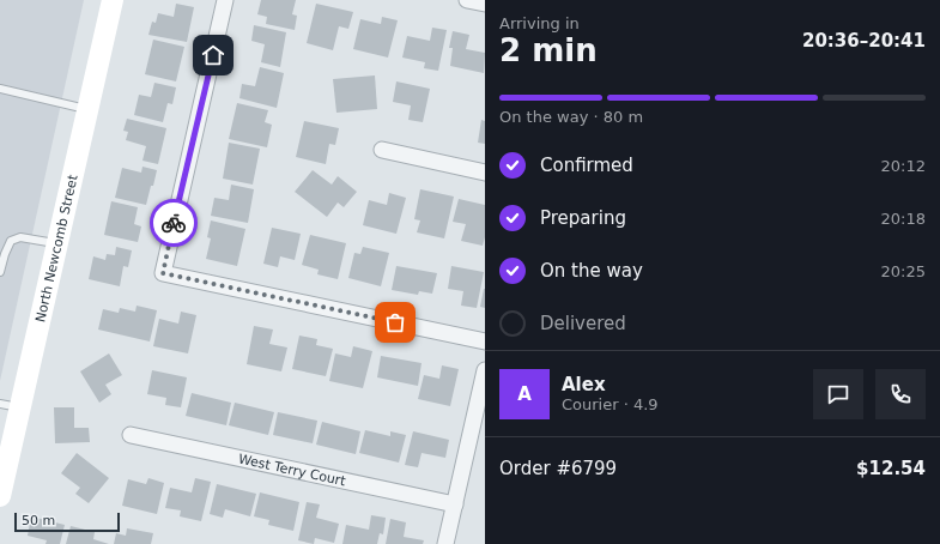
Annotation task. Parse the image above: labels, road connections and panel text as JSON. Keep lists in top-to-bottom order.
{
  "streets": {
    "main road": ["North Newcomb Street"],
    "street": ["West Terry Court"]
  },
  "scale_bar": "50 m",
  "page": {
    "heading": ["2 min", "Arriving in", "20:36–20:41"],
    "panel": [
      "Alex",
      "Courier · 4.9",
      "Order #6799",
      "$12.54"
    ],
    "bar": "On the way · 80 m",
    "list": [
      ["Confirmed", "20:12"],
      ["Preparing", "20:18"],
      ["On the way", "20:25"],
      "Delivered"
    ],
    "round": "A",
    "scale": "50 m"
  }
}
